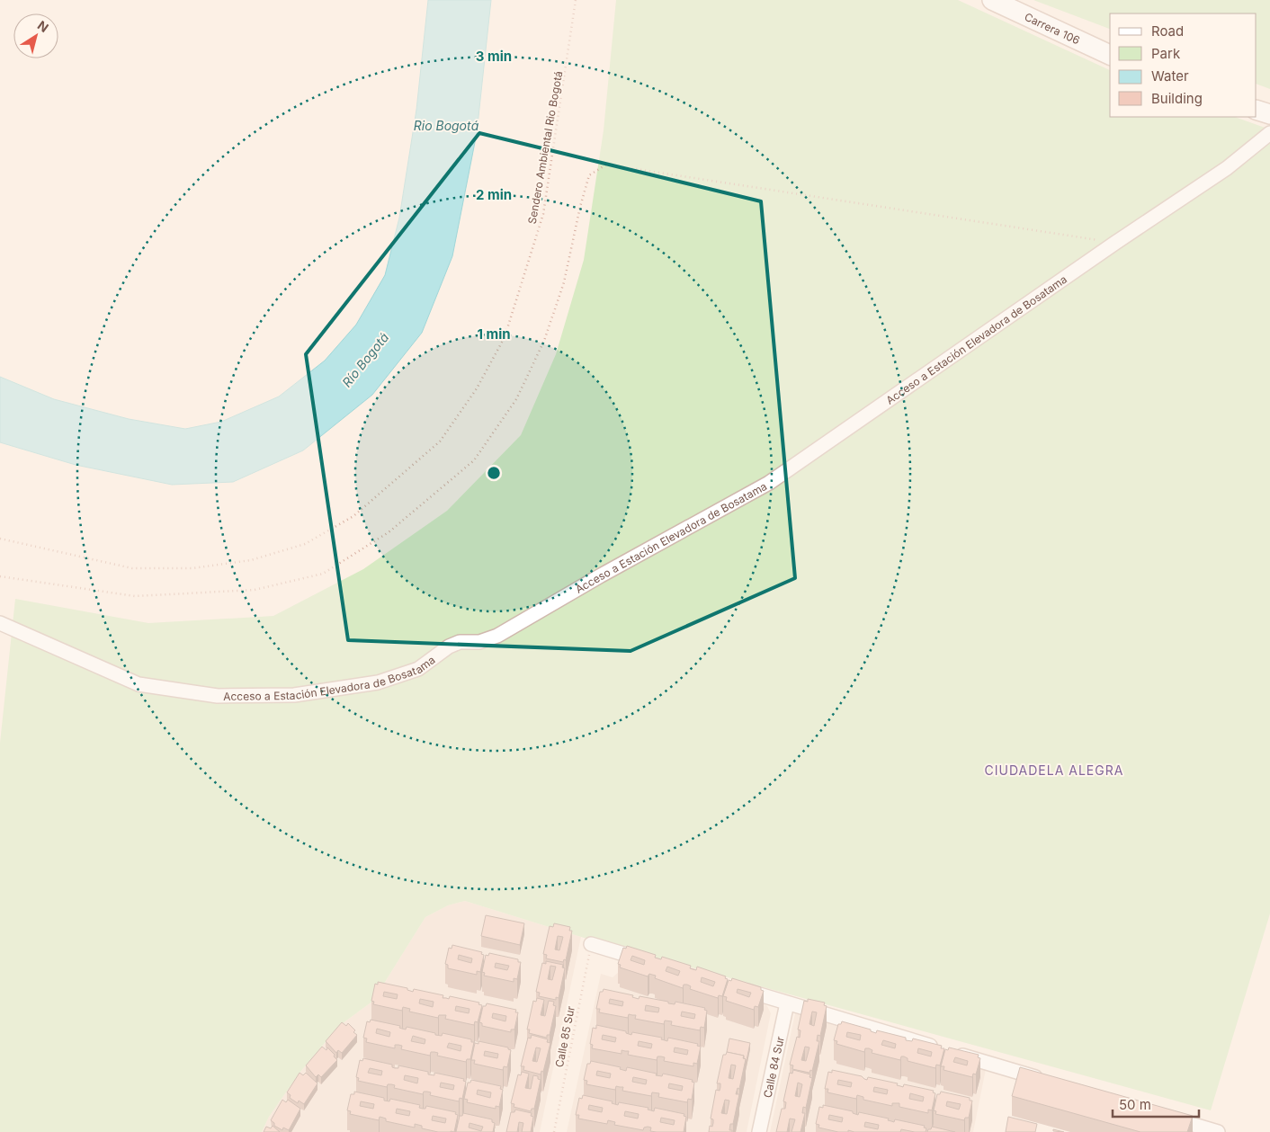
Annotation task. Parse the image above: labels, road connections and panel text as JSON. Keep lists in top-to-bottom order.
{
  "streets": {
    "street": ["Carrera 106", "Acceso a Estación Elevadora de Bosatama", "Calle 84 Sur"],
    "path": ["Sendero Ambiental Rio Bogotá", "Calle 85 Sur"]
  },
  "districts": ["CIUDADELA ALEGRA"],
  "water": ["Rio Bogotá", "Río Bogotá"],
  "legend": [
    "Road",
    "Park",
    "Water",
    "Building"
  ],
  "scale_bar": "50 m",
  "north": "top right",
  "rings": ["3 min", "2 min", "1 min"]
}
